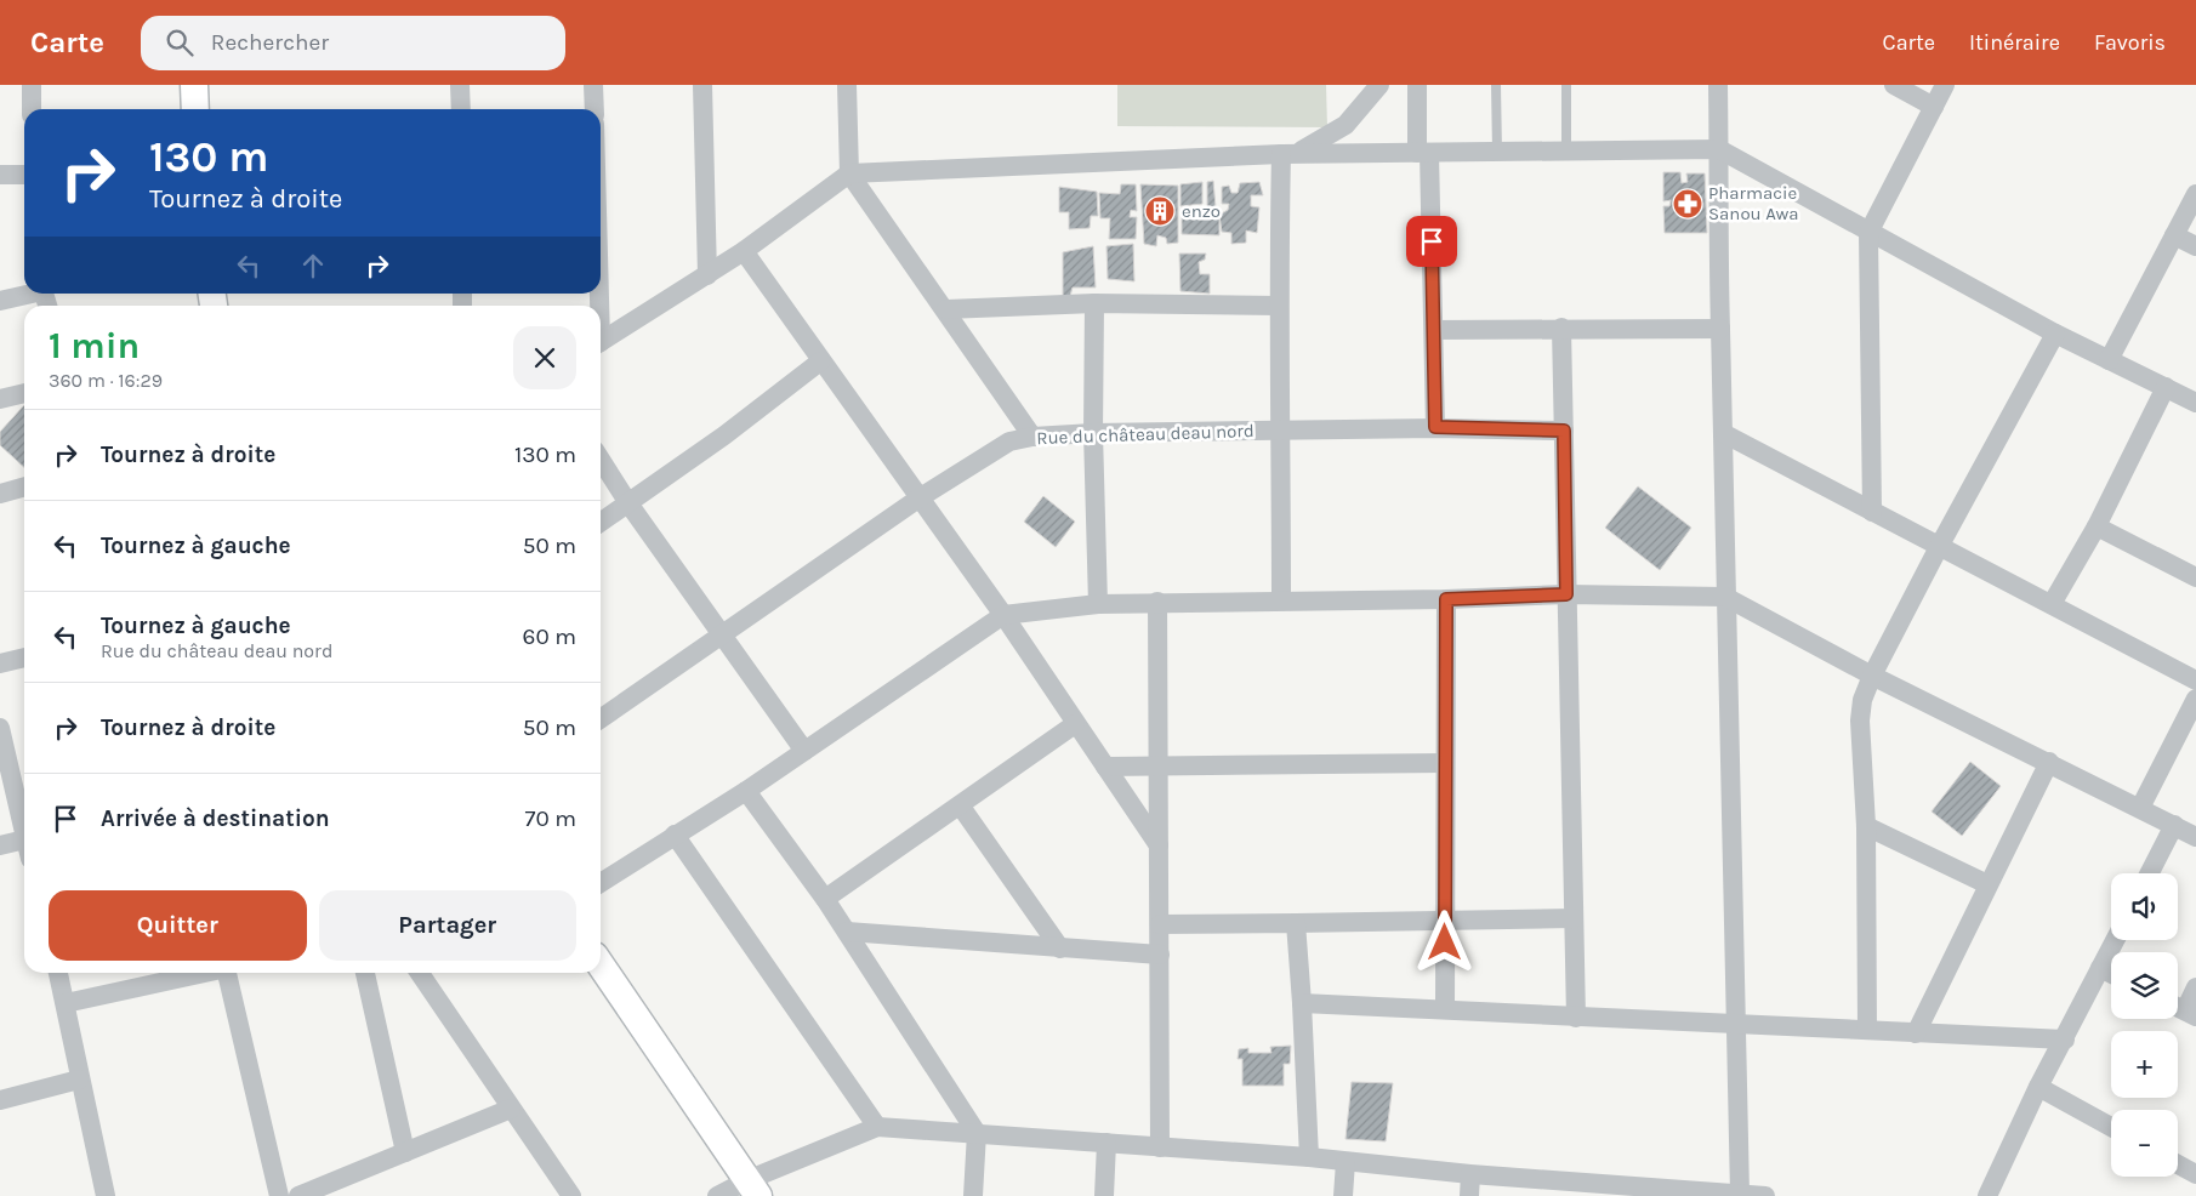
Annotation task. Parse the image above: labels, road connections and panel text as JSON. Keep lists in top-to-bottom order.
{
  "streets": {
    "street": ["Rue du château deau nord"]
  },
  "places": {
    "pharmacy": ["Pharmacie Sanou Awa"],
    "building": ["enzo"]
  },
  "page": {
    "header": "Carte",
    "search": "Rechercher",
    "nav": ["Carte", "Itinéraire", "Favoris"],
    "turn": ["130 m", "Tournez à droite"],
    "heading": ["1 min", "360 m · 16:29"],
    "list": [
      {
        "name": "Tournez à droite",
        "value": "130 m"
      },
      {
        "name": "Tournez à gauche",
        "value": "50 m"
      },
      {
        "name": "Tournez à gauche",
        "note": "Rue du château deau nord",
        "value": "60 m"
      },
      {
        "name": "Tournez à droite",
        "value": "50 m"
      },
      {
        "name": "Arrivée à destination",
        "value": "70 m"
      }
    ],
    "map_buttons": ["+", "−"],
    "buttons": ["Quitter", "Partager"]
  }
}
